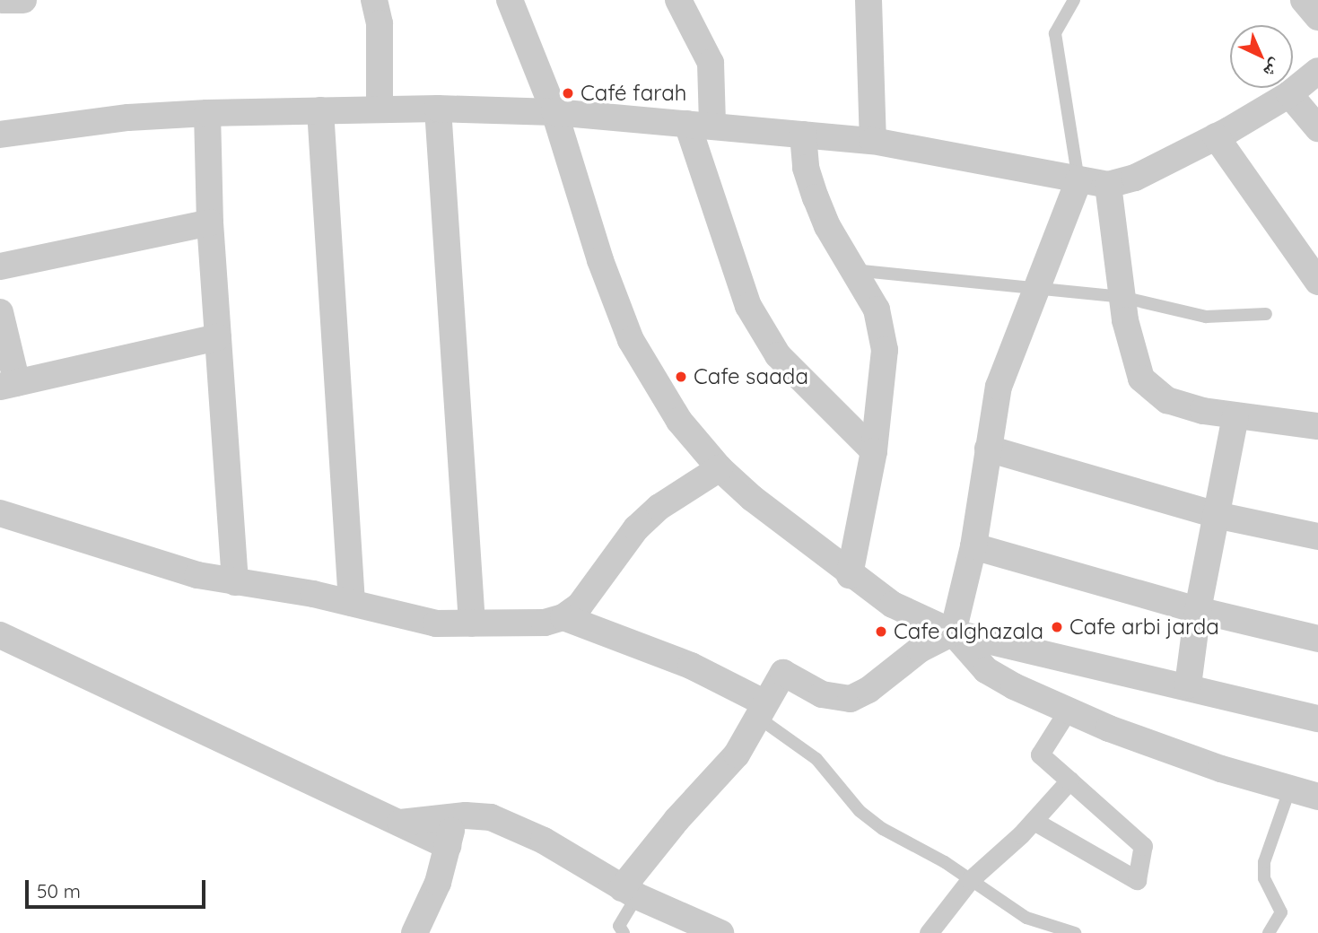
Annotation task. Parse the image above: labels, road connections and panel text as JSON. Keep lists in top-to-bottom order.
{
  "places": [
    "Café farah",
    "Cafe saada",
    "Cafe arbi jarda",
    "Cafe alghazala"
  ],
  "scale_bar": "50 m",
  "north": "bottom right"
}
